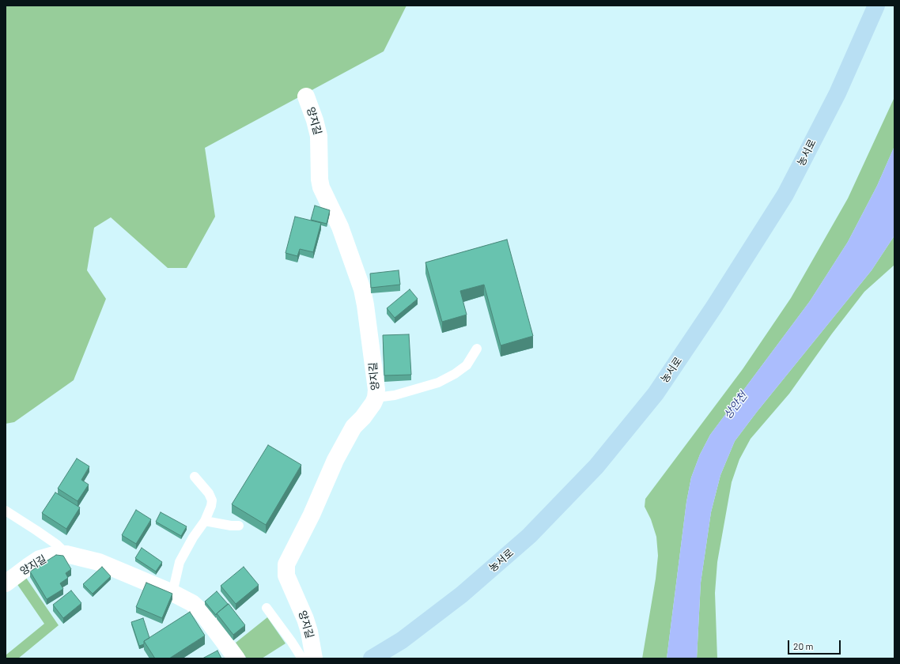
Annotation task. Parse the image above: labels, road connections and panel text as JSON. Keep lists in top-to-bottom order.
{
  "streets": {
    "street": ["양지길", "농서로"]
  },
  "water": ["상안천"],
  "scale_bar": "20 m"
}
